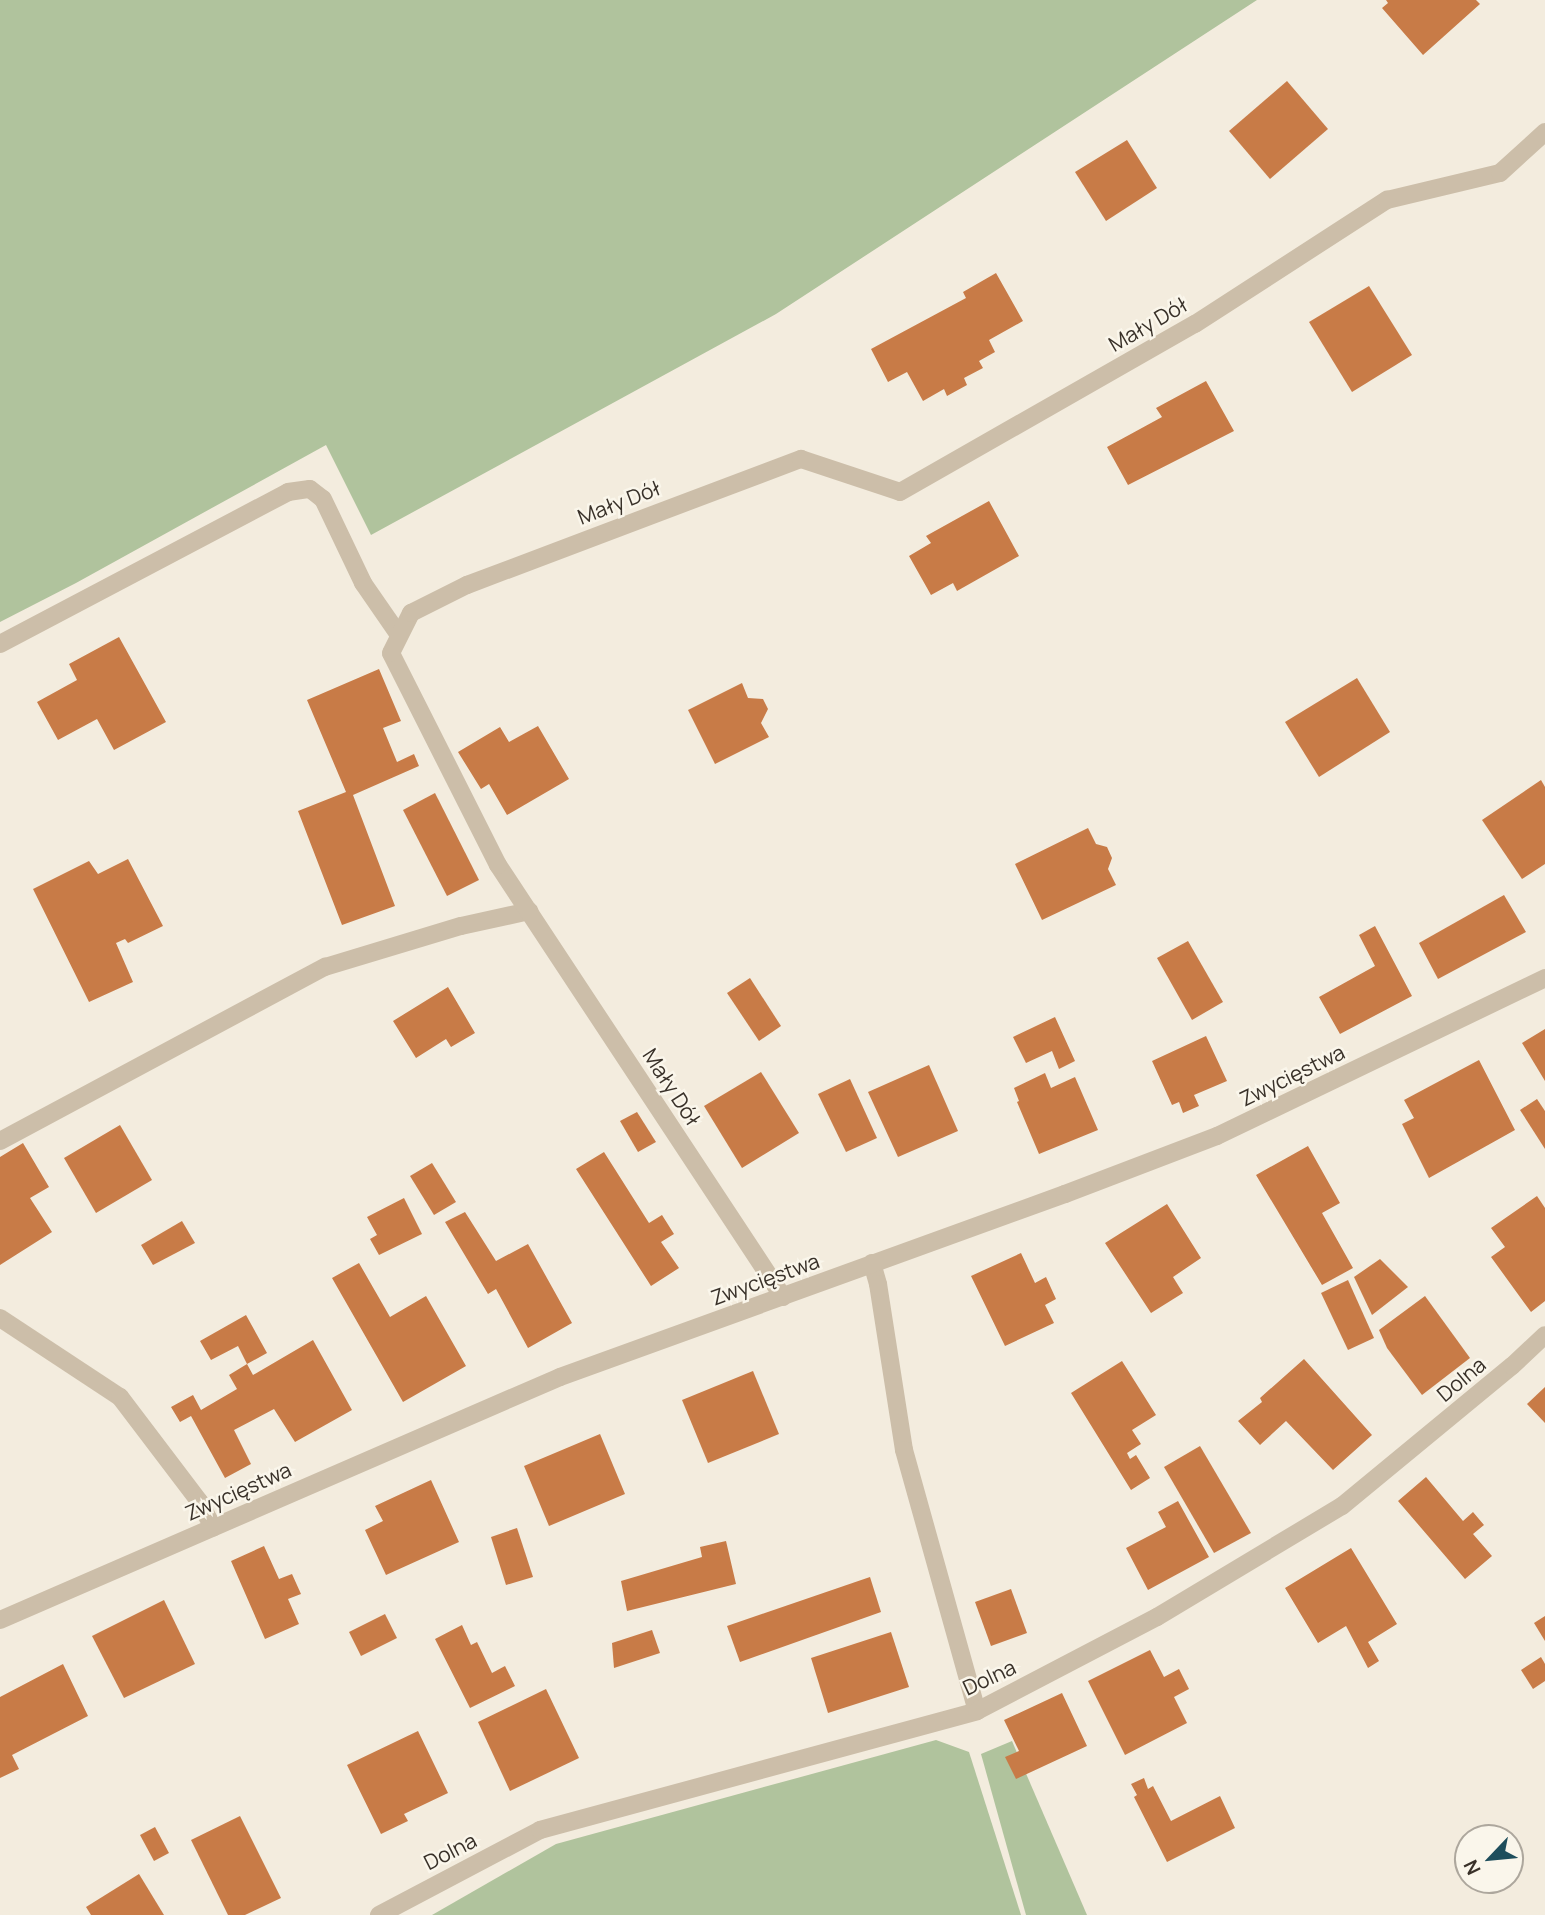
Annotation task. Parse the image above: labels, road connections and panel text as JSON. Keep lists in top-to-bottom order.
{
  "streets": {
    "street": ["Mały Dół", "Zwycięstwa", "Dolna"]
  },
  "crossings": [
    ["Mały Dół", "Zwycięstwa"]
  ],
  "north": "bottom left"
}
